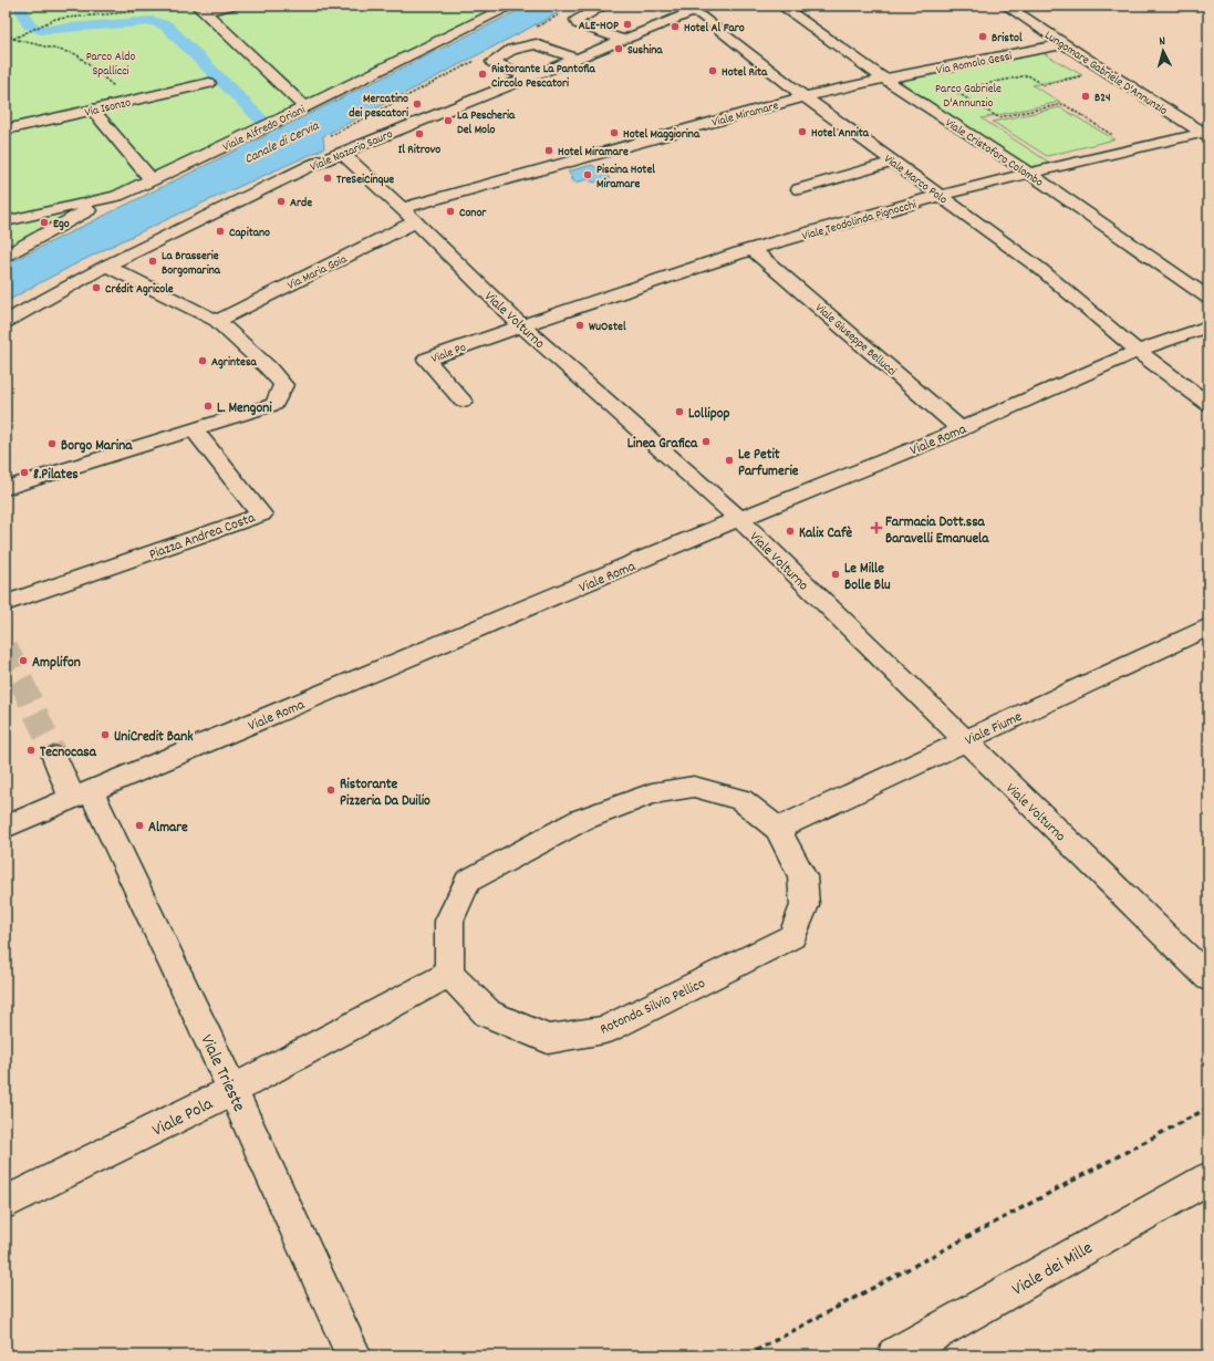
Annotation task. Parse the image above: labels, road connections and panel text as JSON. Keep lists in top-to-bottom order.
{
  "streets": {
    "street": [
      "Via Romolo Gessi",
      "Lungomare Gabriele D'Annunzio",
      "Via Isonzo",
      "Viale Miramare",
      "Viale Alfredo Oriani",
      "Viale Nazario Sauro",
      "Viale Cristoforo Colombo",
      "Viale Marco Polo",
      "Viale Teodolinda Pignocchi",
      "Via Maria Goia",
      "Viale Volturno",
      "Viale Giuseppe Bellucci",
      "Viale Po",
      "Viale Roma",
      "Piazza Andrea Costa",
      "Viale Fiume",
      "Rotonda Silvio Pellico",
      "Viale Trieste",
      "Viale Pola",
      "Viale dei Mille"
    ]
  },
  "crossings": [
    ["Via Romolo Gessi", "Lungomare Gabriele D'Annunzio"],
    ["Via Romolo Gessi", "Viale Miramare"],
    ["Via Romolo Gessi", "Viale Cristoforo Colombo"],
    ["Lungomare Gabriele D'Annunzio", "Viale Teodolinda Pignocchi"],
    ["Viale Miramare", "Viale Cristoforo Colombo"],
    ["Viale Miramare", "Viale Marco Polo"],
    ["Viale Miramare", "Via Maria Goia"],
    ["Viale Miramare", "Viale Volturno"],
    ["Viale Nazario Sauro", "Viale Marco Polo"],
    ["Viale Nazario Sauro", "Viale Volturno"],
    ["Viale Cristoforo Colombo", "Viale Teodolinda Pignocchi"],
    ["Viale Marco Polo", "Viale Teodolinda Pignocchi"],
    ["Viale Marco Polo", "Viale Roma"],
    ["Viale Teodolinda Pignocchi", "Viale Volturno"],
    ["Viale Teodolinda Pignocchi", "Viale Giuseppe Bellucci"],
    ["Viale Teodolinda Pignocchi", "Viale Po"],
    ["Via Maria Goia", "Viale Volturno"],
    ["Viale Volturno", "Viale Po"],
    ["Viale Volturno", "Viale Roma"],
    ["Viale Volturno", "Viale Fiume"],
    ["Viale Giuseppe Bellucci", "Viale Roma"],
    ["Viale Roma", "Viale Trieste"],
    ["Viale Fiume", "Rotonda Silvio Pellico"],
    ["Rotonda Silvio Pellico", "Viale Pola"],
    ["Viale Trieste", "Viale Pola"]
  ],
  "water": ["Canale di Cervia"],
  "parks": ["Parco Aldo Spallicci", "Parco Gabriele D'Annunzio"],
  "places": {
    "other": [
      "ALE-HOP",
      "Hotel Al Faro",
      "Bristol",
      "Sushina",
      "Hotel Rita",
      "Ristorante La Pantofla Circolo Pescatori",
      "B24",
      "Mercatino dei pescatori",
      "La Pescheria Del Molo",
      "Hotel Annita",
      "Hotel Maggiorina",
      "Il Ritrovo",
      "Hotel Miramare",
      "Piscina Hotel Miramare",
      "TreSeiCinque",
      "Arde",
      "Conor",
      "Ego",
      "Capitano",
      "La Brasserie Borgomarina",
      "Crédit Agricole",
      "WuOstel",
      "Agrintesa",
      "L. Mengoni",
      "Lollipop",
      "Linea Grafica",
      "Borgo Marina",
      "Le Petit Parfumerie",
      "8.Pilates",
      "Kalix Cafè",
      "Le Mille Bolle Blu",
      "Amplifon",
      "UniCredit Bank",
      "Tecnocasa",
      "Ristorante Pizzeria Da Duilio",
      "Almare"
    ],
    "health": ["Farmacia Dott.ssa Baravelli Emanuela"]
  },
  "north": "top"
}
